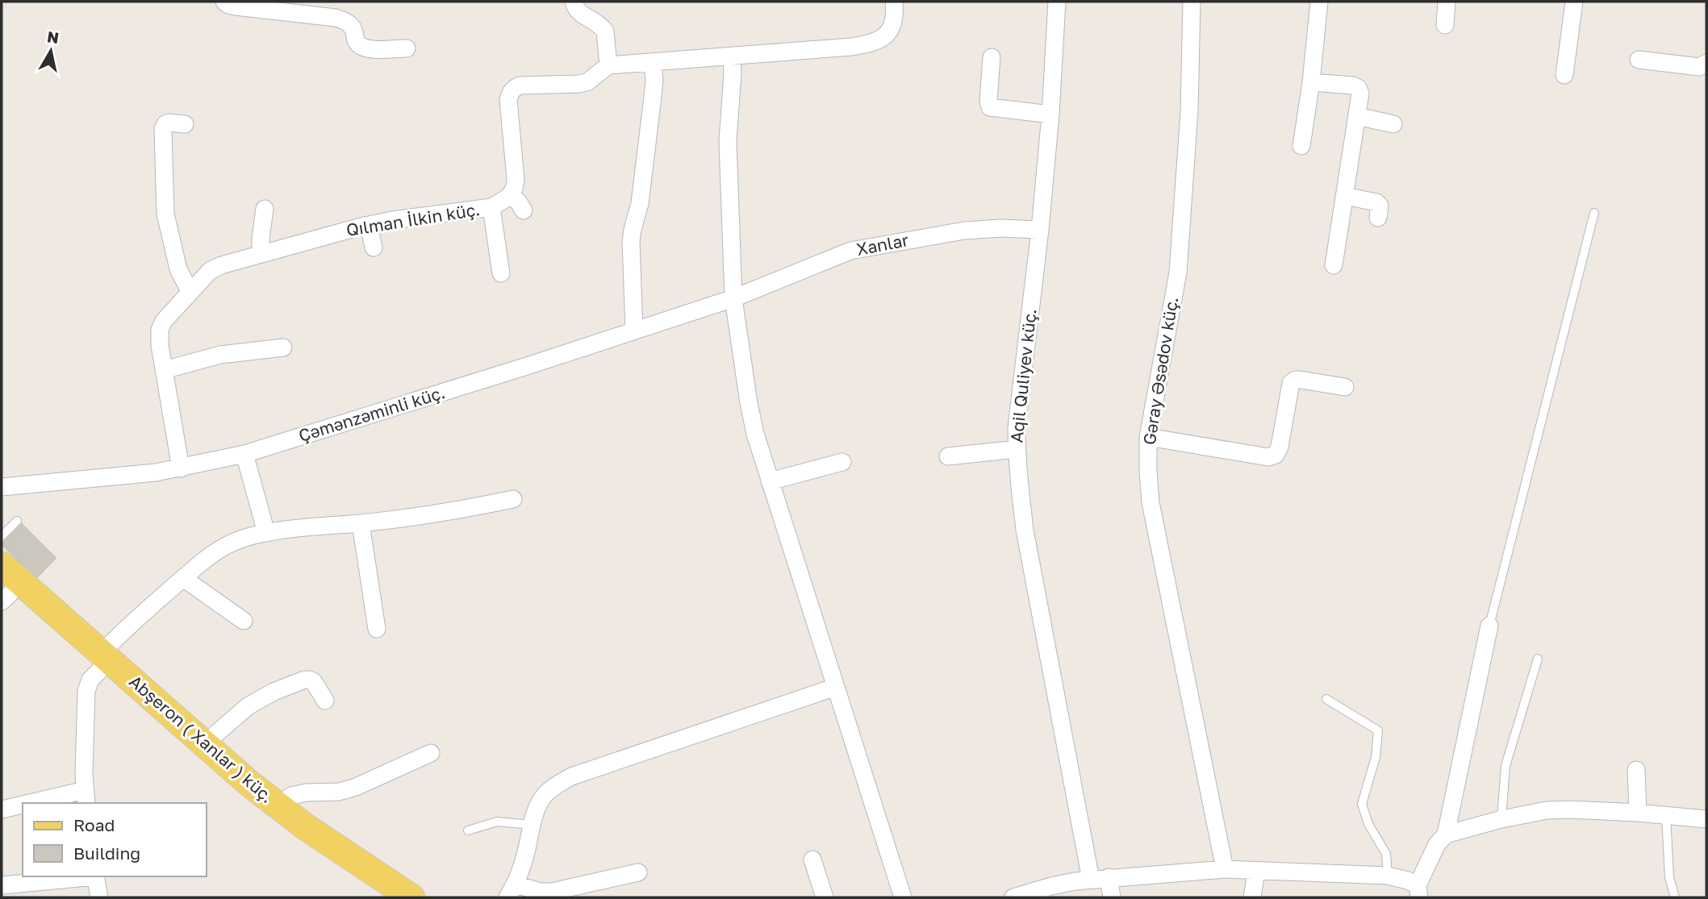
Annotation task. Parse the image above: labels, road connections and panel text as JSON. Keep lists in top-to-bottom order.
{
  "streets": {
    "main road": ["Abşeron ( Xanlar ) küç."],
    "street": [
      "Qılman İlkin küç.",
      "Xanlar",
      "Gəray Əsədov küç.",
      "Aqil Quliyev küç.",
      "Çəmənzəminli küç."
    ]
  },
  "crossings": [
    ["Qılman İlkin küç.", "Çəmənzəminli küç."],
    ["Xanlar", "Aqil Quliyev küç."],
    ["Xanlar", "Çəmənzəminli küç."]
  ],
  "legend": ["Road", "Building"],
  "north": "top"
}
